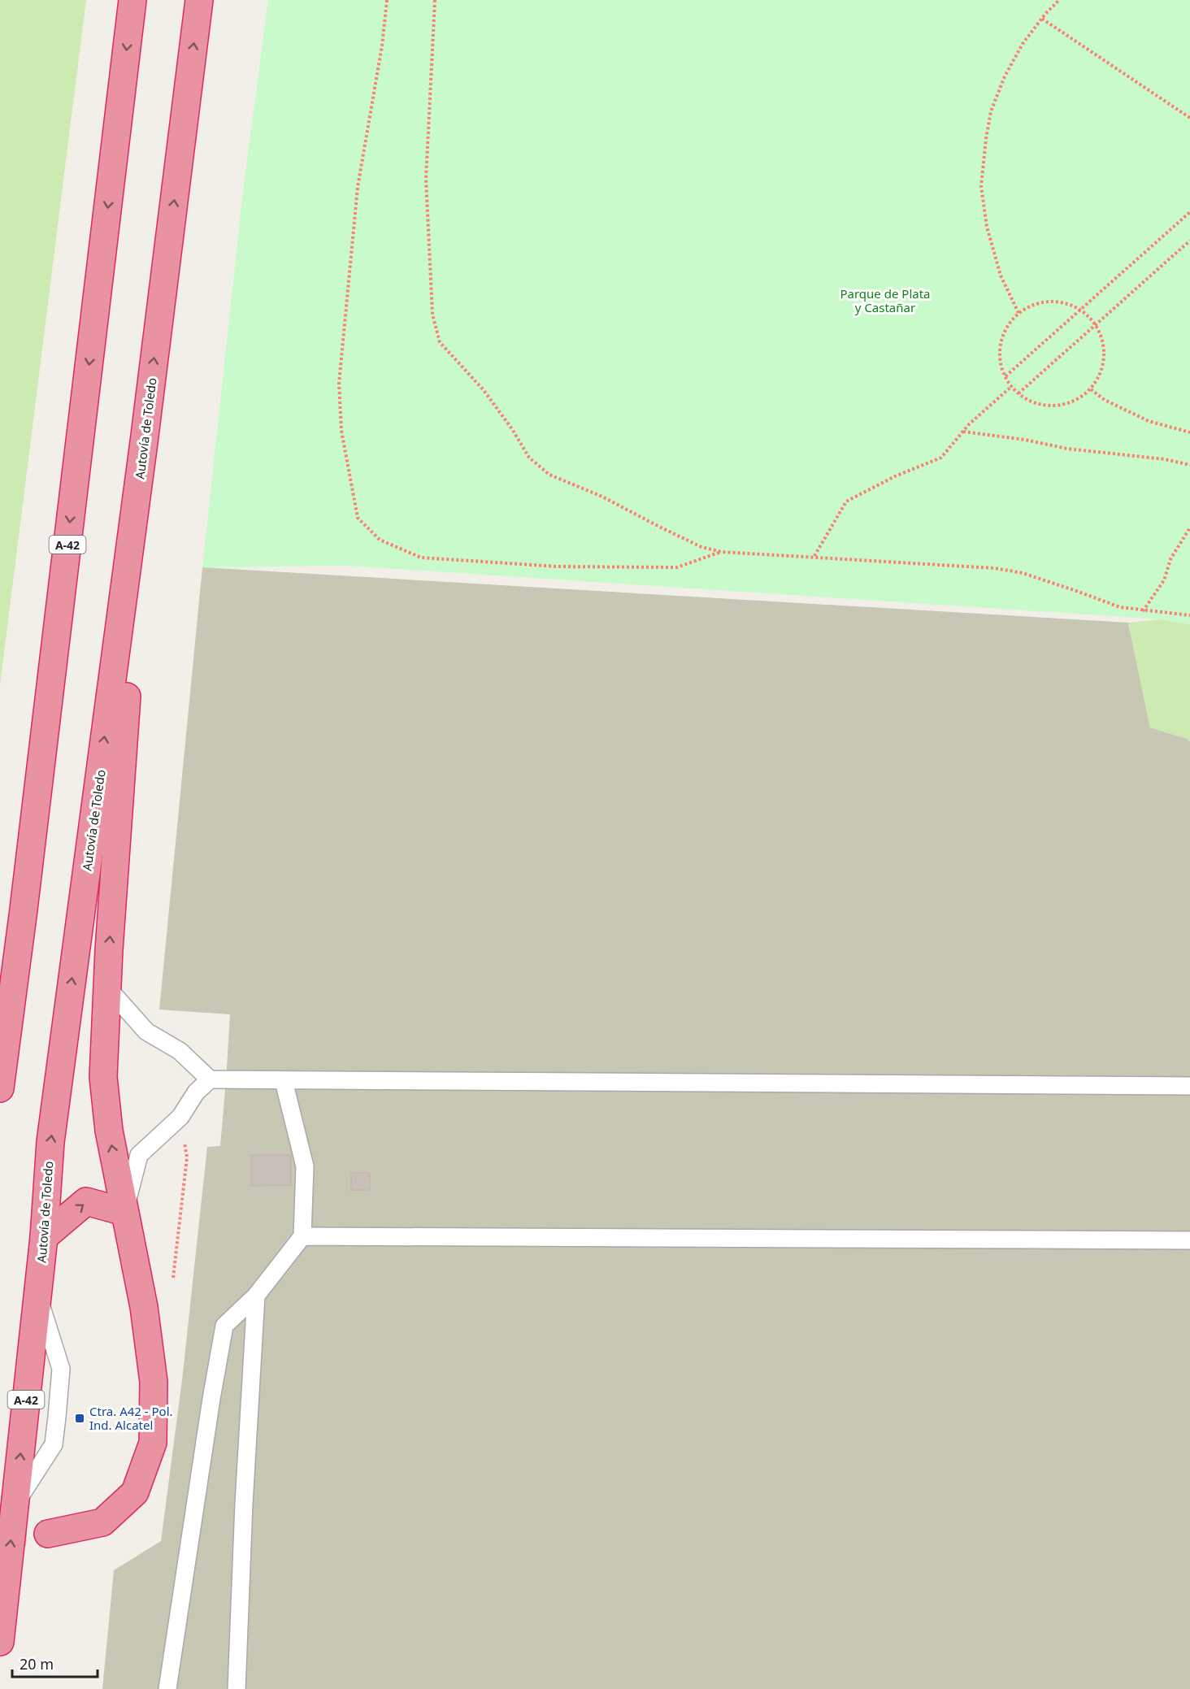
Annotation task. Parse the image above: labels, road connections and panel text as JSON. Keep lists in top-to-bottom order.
{
  "streets": {
    "highway": ["Autovía de Toledo", "A-42"]
  },
  "parks": ["Parque de Plata y Castañar"],
  "places": {
    "transit": ["Ctra. A42 - Pol. Ind. Alcatel"]
  },
  "scale_bar": "20 m"
}
